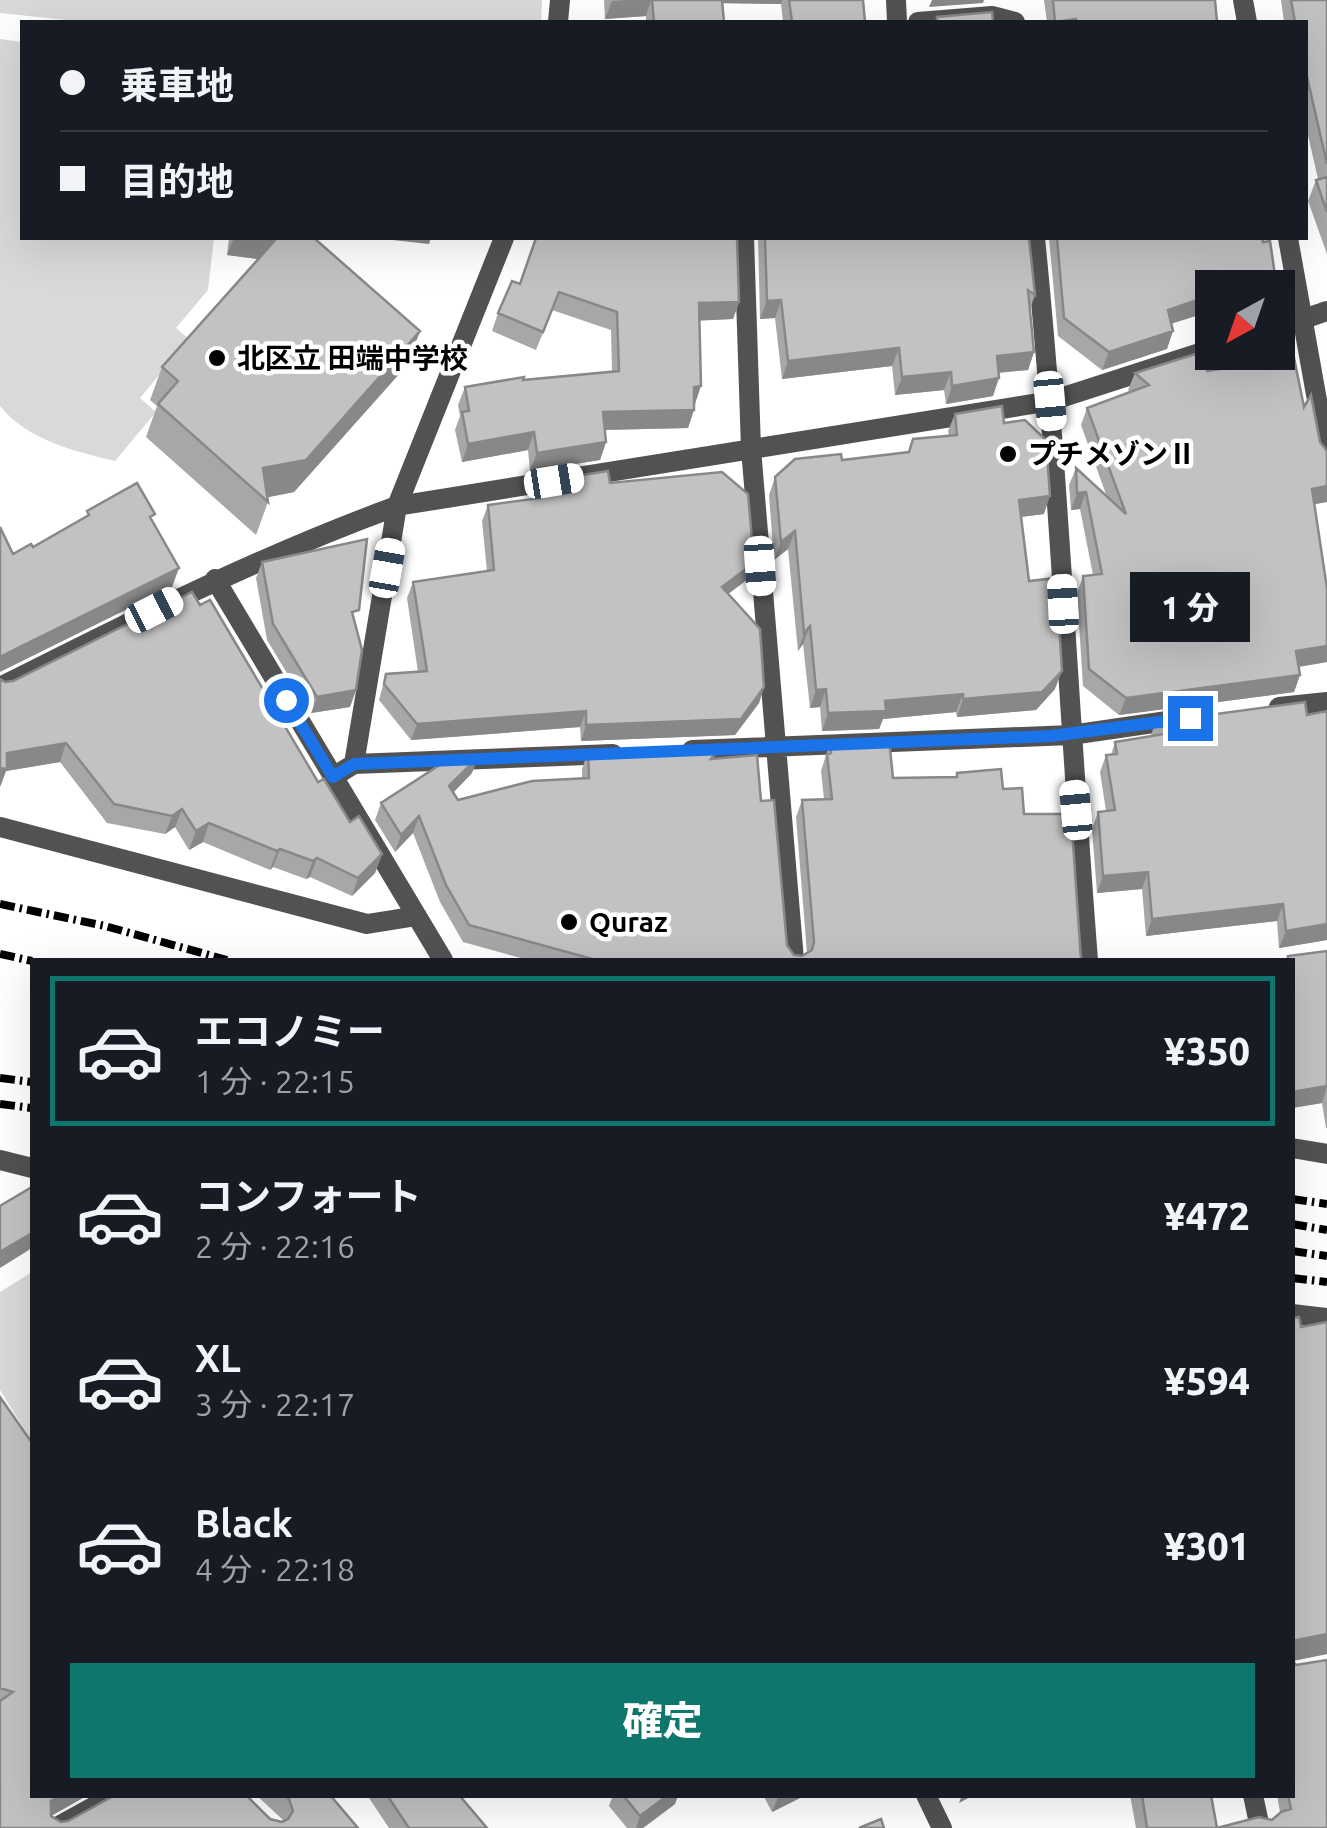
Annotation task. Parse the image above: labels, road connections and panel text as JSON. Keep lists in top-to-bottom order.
{
  "places": ["北区立 田端中学校", "プチメゾンⅡ", "Quraz"],
  "north": "bottom left",
  "page": {
    "banner": ["乗車地", "目的地"],
    "bubble": "1 分",
    "list": [
      {
        "name": "エコノミー",
        "note": "1 分 · 22:15",
        "value": "¥350"
      },
      {
        "name": "コンフォート",
        "note": "2 分 · 22:16",
        "value": "¥472"
      },
      {
        "name": "XL",
        "note": "3 分 · 22:17",
        "value": "¥594"
      },
      {
        "name": "Black",
        "note": "4 分 · 22:18",
        "value": "¥301"
      }
    ],
    "buttons": "確定"
  }
}
